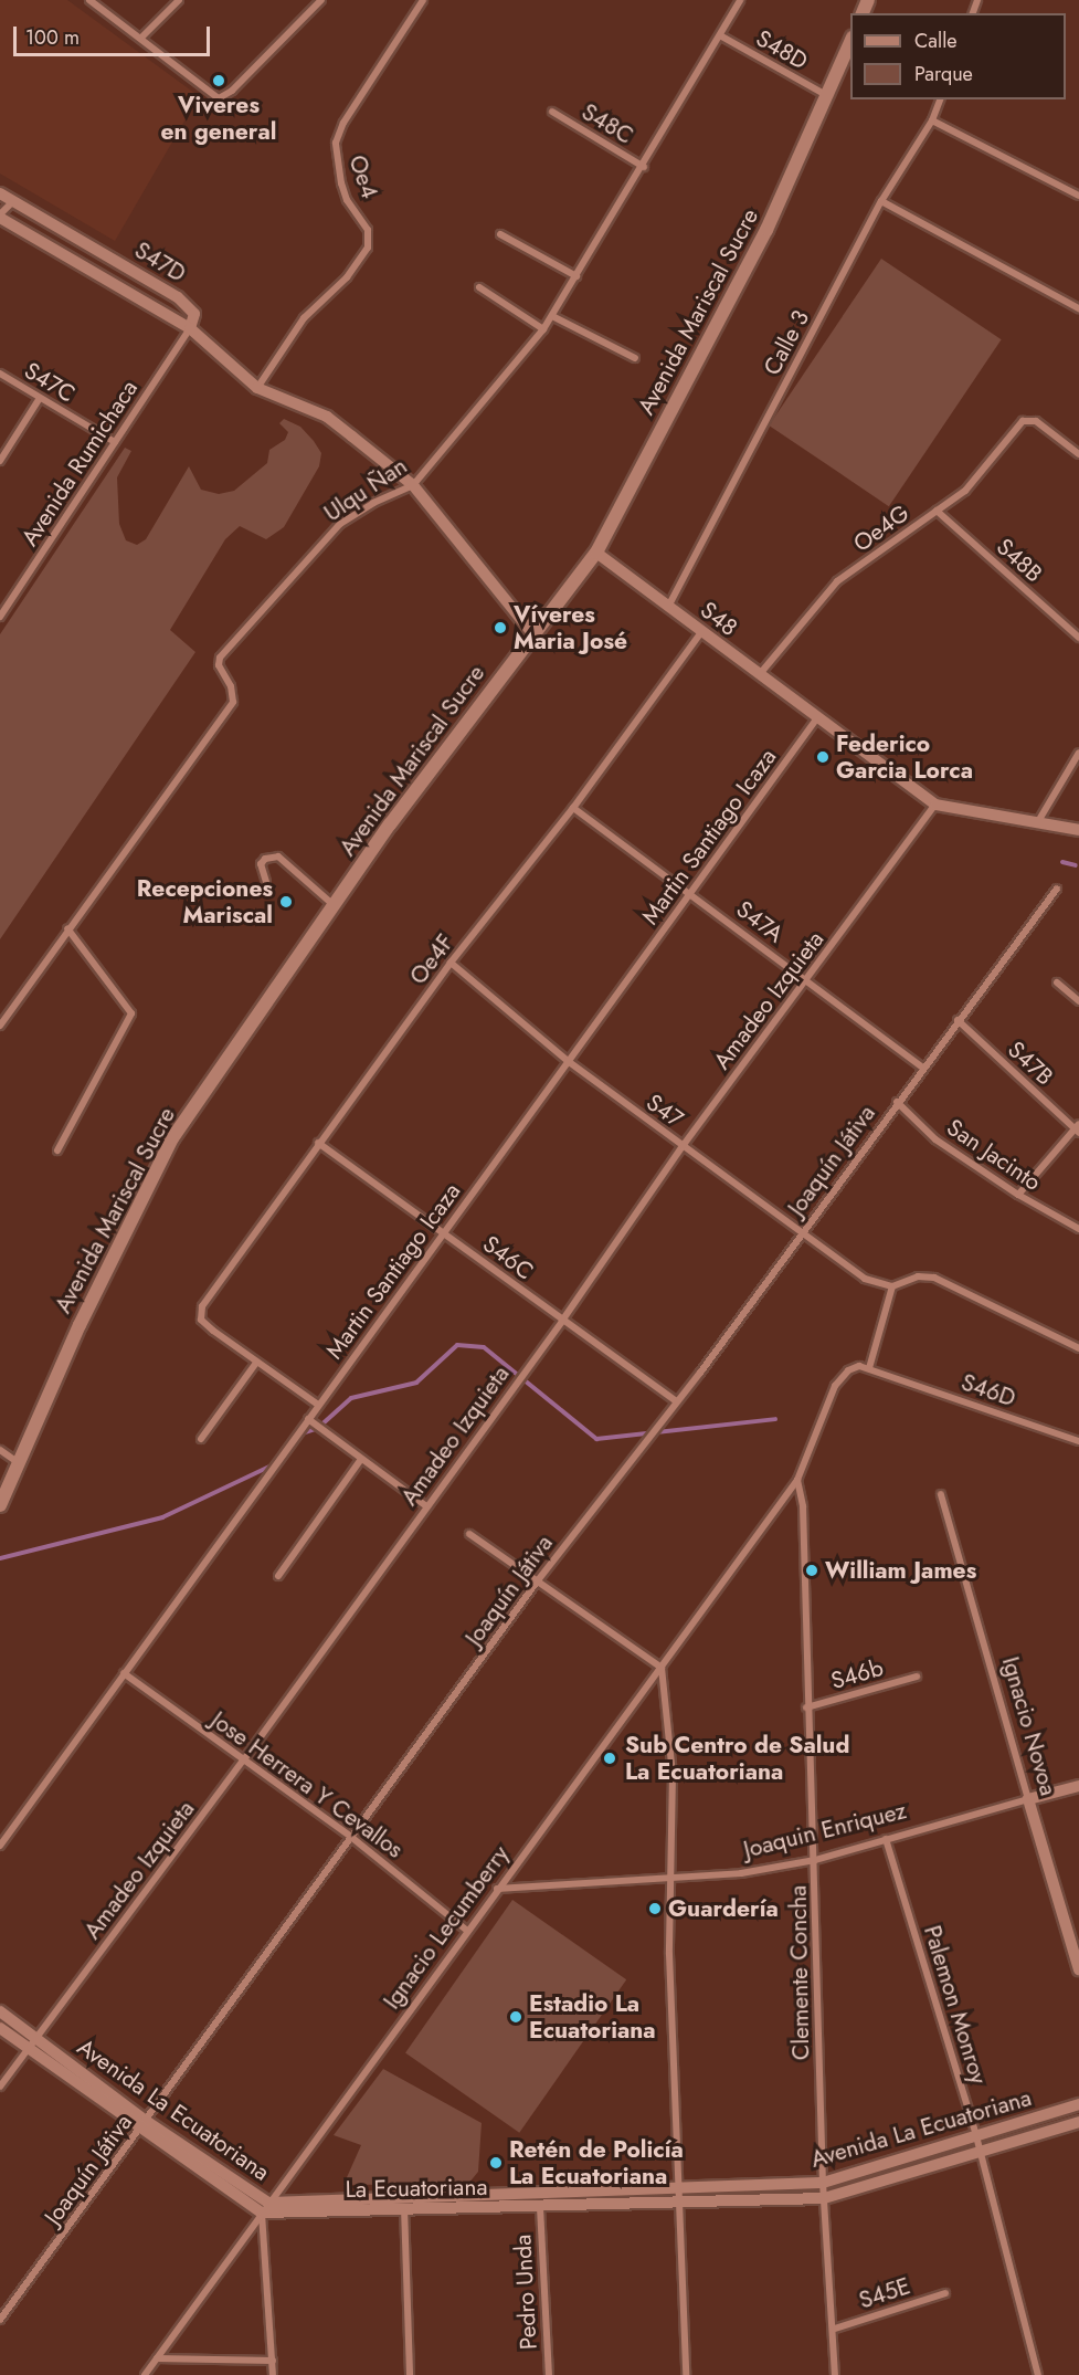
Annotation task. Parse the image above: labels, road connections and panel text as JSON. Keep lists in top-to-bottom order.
{
  "streets": {
    "main road": ["Avenida Mariscal Sucre"],
    "street": [
      "S48D",
      "S48C",
      "Oe4",
      "S47D",
      "Calle 3",
      "S47C",
      "Avenida Rumichaca",
      "Ulqu Ñan",
      "Oe4G",
      "S48B",
      "S48",
      "Martin Santiago Icaza",
      "S47A",
      "Oe4F",
      "Amadeo Izquieta",
      "S47B",
      "S47",
      "San Jacinto",
      "Joaquín Játiva",
      "S46C",
      "S46D",
      "S46b",
      "Ignacio Novoa",
      "Jose Herrera Y Cevallos",
      "Joaquin Enriquez",
      "Ignacio Lecumberry",
      "Clemente Concha",
      "Palemon Monroy",
      "Avenida La Ecuatoriana",
      "La Ecuatoriana",
      "Pedro Unda",
      "S45E"
    ]
  },
  "crossings": [
    ["S48D", "Avenida Mariscal Sucre"],
    ["S48D", "Ulqu Ñan"],
    ["S48C", "Ulqu Ñan"],
    ["S47D", "Avenida Rumichaca"],
    ["Avenida Mariscal Sucre", "S48"],
    ["Calle 3", "S48"],
    ["S47C", "Avenida Rumichaca"],
    ["Oe4G", "S48B"],
    ["Oe4G", "S48"],
    ["S48", "Martin Santiago Icaza"],
    ["S48", "Oe4F"],
    ["S48", "Amadeo Izquieta"],
    ["Martin Santiago Icaza", "S47A"],
    ["Martin Santiago Icaza", "S47"],
    ["Martin Santiago Icaza", "S46C"],
    ["Martin Santiago Icaza", "Jose Herrera Y Cevallos"],
    ["S47A", "Oe4F"],
    ["S47A", "Amadeo Izquieta"],
    ["S47A", "Joaquín Játiva"],
    ["Oe4F", "S47"],
    ["Oe4F", "S46C"],
    ["Amadeo Izquieta", "S47"],
    ["Amadeo Izquieta", "S46C"],
    ["Amadeo Izquieta", "Jose Herrera Y Cevallos"],
    ["Amadeo Izquieta", "Avenida La Ecuatoriana"],
    ["S47B", "Joaquín Játiva"],
    ["S47", "Joaquín Játiva"],
    ["San Jacinto", "Joaquín Játiva"],
    ["Joaquín Játiva", "S46C"],
    ["Joaquín Játiva", "Jose Herrera Y Cevallos"],
    ["Joaquín Játiva", "Avenida La Ecuatoriana"],
    ["S46b", "Clemente Concha"],
    ["Ignacio Novoa", "Joaquin Enriquez"],
    ["Jose Herrera Y Cevallos", "Ignacio Lecumberry"],
    ["Joaquin Enriquez", "Ignacio Lecumberry"],
    ["Joaquin Enriquez", "Clemente Concha"],
    ["Joaquin Enriquez", "Palemon Monroy"],
    ["Ignacio Lecumberry", "Clemente Concha"],
    ["Ignacio Lecumberry", "Avenida La Ecuatoriana"],
    ["Ignacio Lecumberry", "La Ecuatoriana"],
    ["Clemente Concha", "Avenida La Ecuatoriana"],
    ["Clemente Concha", "La Ecuatoriana"],
    ["Clemente Concha", "S45E"],
    ["Palemon Monroy", "Avenida La Ecuatoriana"],
    ["Palemon Monroy", "La Ecuatoriana"],
    ["Avenida La Ecuatoriana", "La Ecuatoriana"],
    ["La Ecuatoriana", "Pedro Unda"]
  ],
  "places": [
    "Viveres en general",
    "Víveres Maria José",
    "Federico Garcia Lorca",
    "Recepciones Mariscal",
    "William James",
    "Sub Centro de Salud La Ecuatoriana",
    "Guardería",
    "Estadio La Ecuatoriana",
    "Retén de Policía La Ecuatoriana"
  ],
  "legend": ["Calle", "Parque"],
  "scale_bar": "100 m"
}
